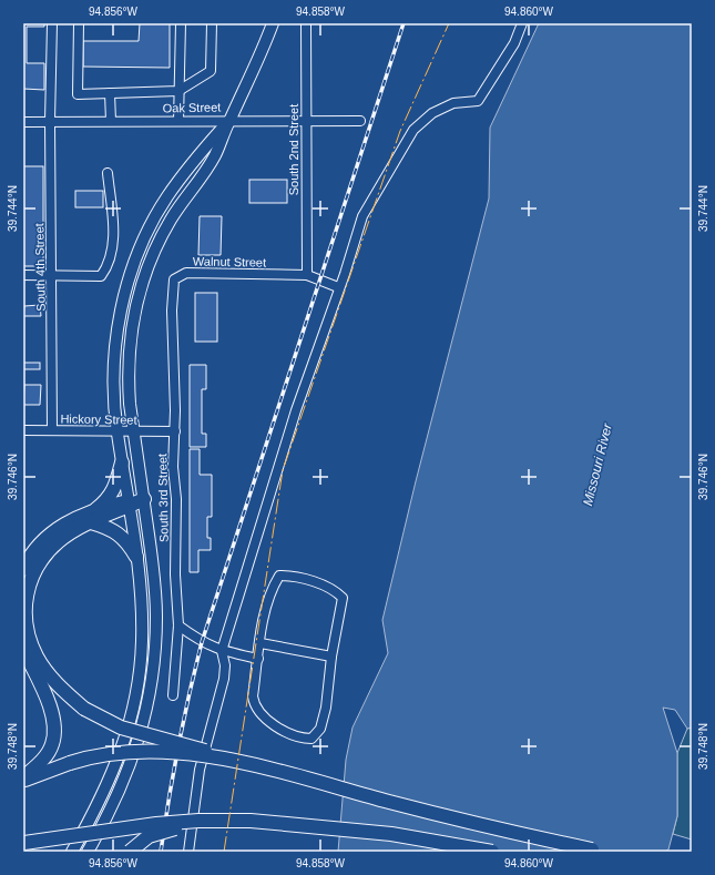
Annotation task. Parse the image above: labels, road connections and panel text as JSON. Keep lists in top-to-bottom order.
{
  "streets": {
    "street": [
      "Oak Street",
      "South 2nd Street",
      "Walnut Street",
      "South 4th Street",
      "Hickory Street",
      "South 3rd Street"
    ]
  },
  "crossings": [
    ["Oak Street", "South 2nd Street"],
    ["Oak Street", "South 4th Street"],
    ["South 2nd Street", "Walnut Street"],
    ["Walnut Street", "South 3rd Street"],
    ["South 4th Street", "Hickory Street"],
    ["Hickory Street", "South 3rd Street"]
  ],
  "water": ["Missouri River"],
  "coordinates": [
    "94.856°W",
    "94.858°W",
    "94.860°W",
    "39.744°N",
    "39.746°N",
    "39.748°N"
  ]
}
